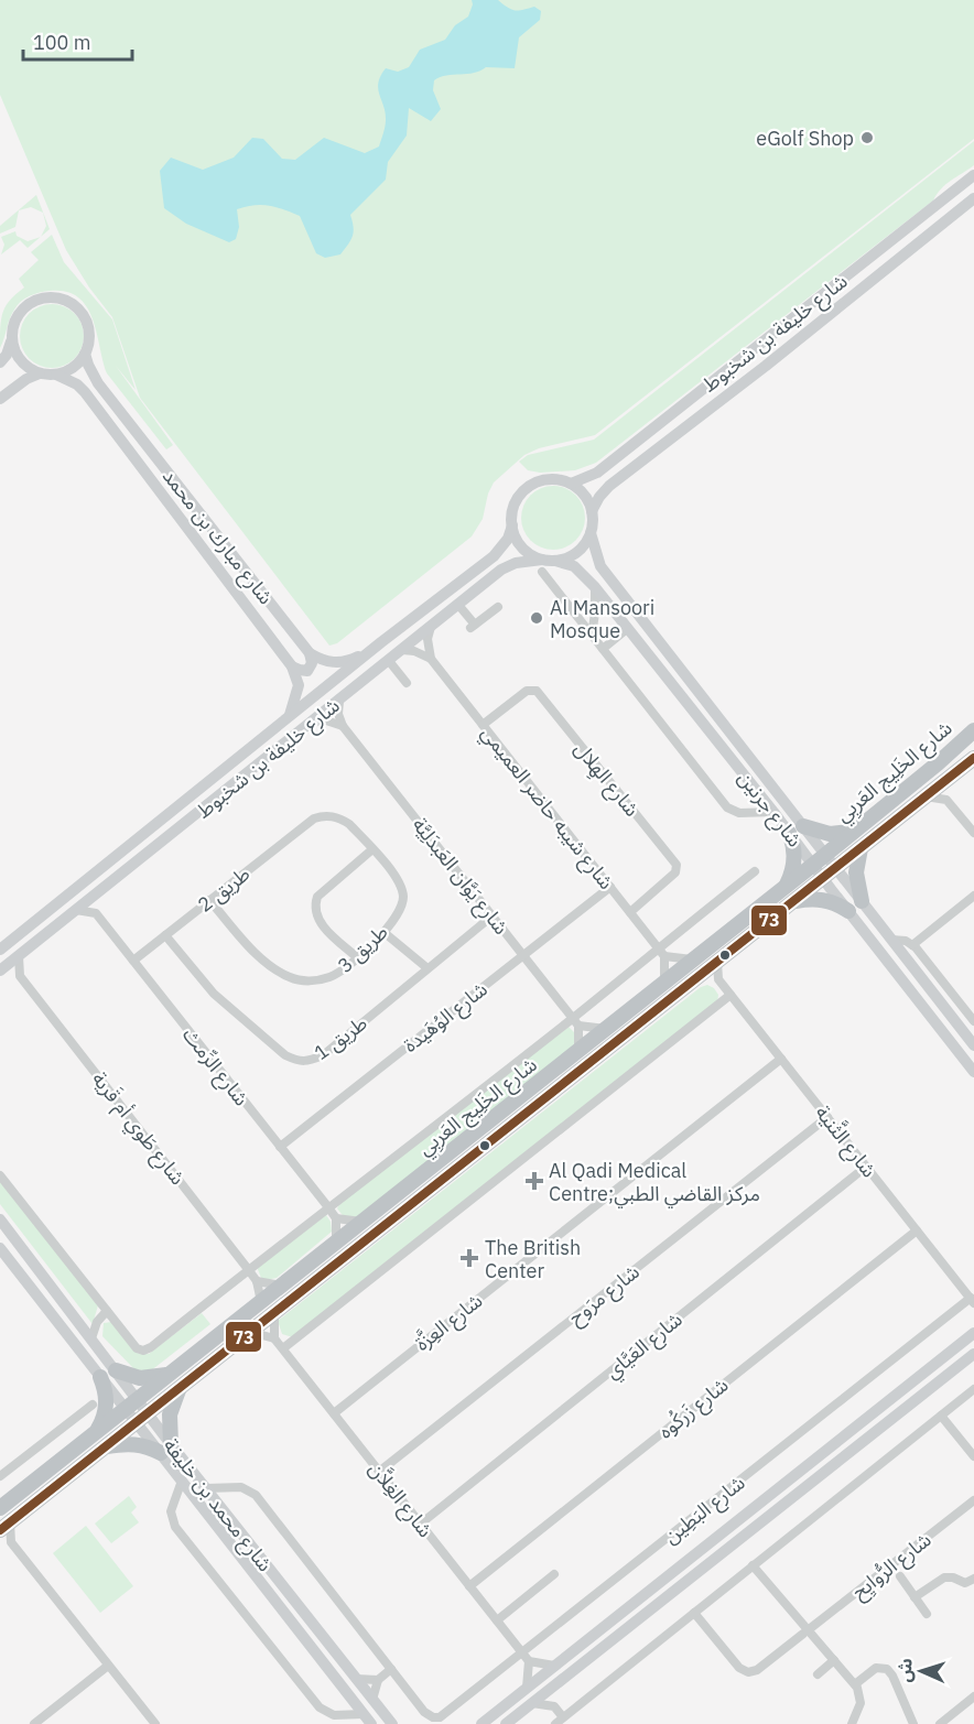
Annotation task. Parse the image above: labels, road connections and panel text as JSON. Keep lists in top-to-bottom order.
{
  "streets": {
    "highway": ["شارع الخَلِيج العَربِي"],
    "main road": [
      "شارع خليفة بن شخبوط",
      "شارع مبارك بن محمد",
      "شارع جرنين",
      "شارع محمد بن خليفة",
      "شارع البَطِين"
    ],
    "street": [
      "شارع الهِلال",
      "شارع شيبه حاضر العميمي",
      "شارع يَوَّان العَبدَلِيَّة",
      "طريق 2",
      "طريق 3",
      "شارع الوُهَيدة",
      "طريق 1",
      "شارع الرِّمث",
      "شارع طَوي أم قَرية",
      "شارع الثَّنية",
      "شارع مرَوح",
      "شارع العِزَّة",
      "شارع العَيَّاي",
      "شارع زَركُوه",
      "شارع الغِلاَّن",
      "شارع الرُّوايِح"
    ]
  },
  "crossings": [
    ["شارع خليفة بن شخبوط", "شارع جرنين"],
    ["شارع الخَلِيج العَربِي", "شارع جرنين"],
    ["شارع الخَلِيج العَربِي", "شارع طَوي أم قَرية"],
    ["شارع الخَلِيج العَربِي", "شارع محمد بن خليفة"],
    ["شارع الهِلال", "شارع شيبه حاضر العميمي"],
    ["شارع شيبه حاضر العميمي", "شارع الوُهَيدة"],
    ["شارع يَوَّان العَبدَلِيَّة", "شارع الوُهَيدة"],
    ["شارع يَوَّان العَبدَلِيَّة", "طريق 1"],
    ["طريق 2", "طريق 3"],
    ["طريق 2", "طريق 1"],
    ["طريق 2", "شارع الرِّمث"],
    ["شارع الوُهَيدة", "شارع الرِّمث"],
    ["شارع الثَّنية", "شارع مرَوح"],
    ["شارع الثَّنية", "شارع العِزَّة"],
    ["شارع الثَّنية", "شارع العَيَّاي"],
    ["شارع الثَّنية", "شارع زَركُوه"],
    ["شارع الثَّنية", "شارع البَطِين"],
    ["شارع مرَوح", "شارع الغِلاَّن"],
    ["شارع العِزَّة", "شارع الغِلاَّن"],
    ["شارع العَيَّاي", "شارع الغِلاَّن"],
    ["شارع زَركُوه", "شارع الغِلاَّن"],
    ["شارع الغِلاَّن", "شارع البَطِين"]
  ],
  "places": {
    "other": ["eGolf Shop", "Al Mansoori Mosque"],
    "health": ["Al Qadi Medical Centre;مركز القاضي الطبي", "The British Center"]
  },
  "lines": ["transit line 73"],
  "scale_bar": "100 m",
  "north": "left"
}
